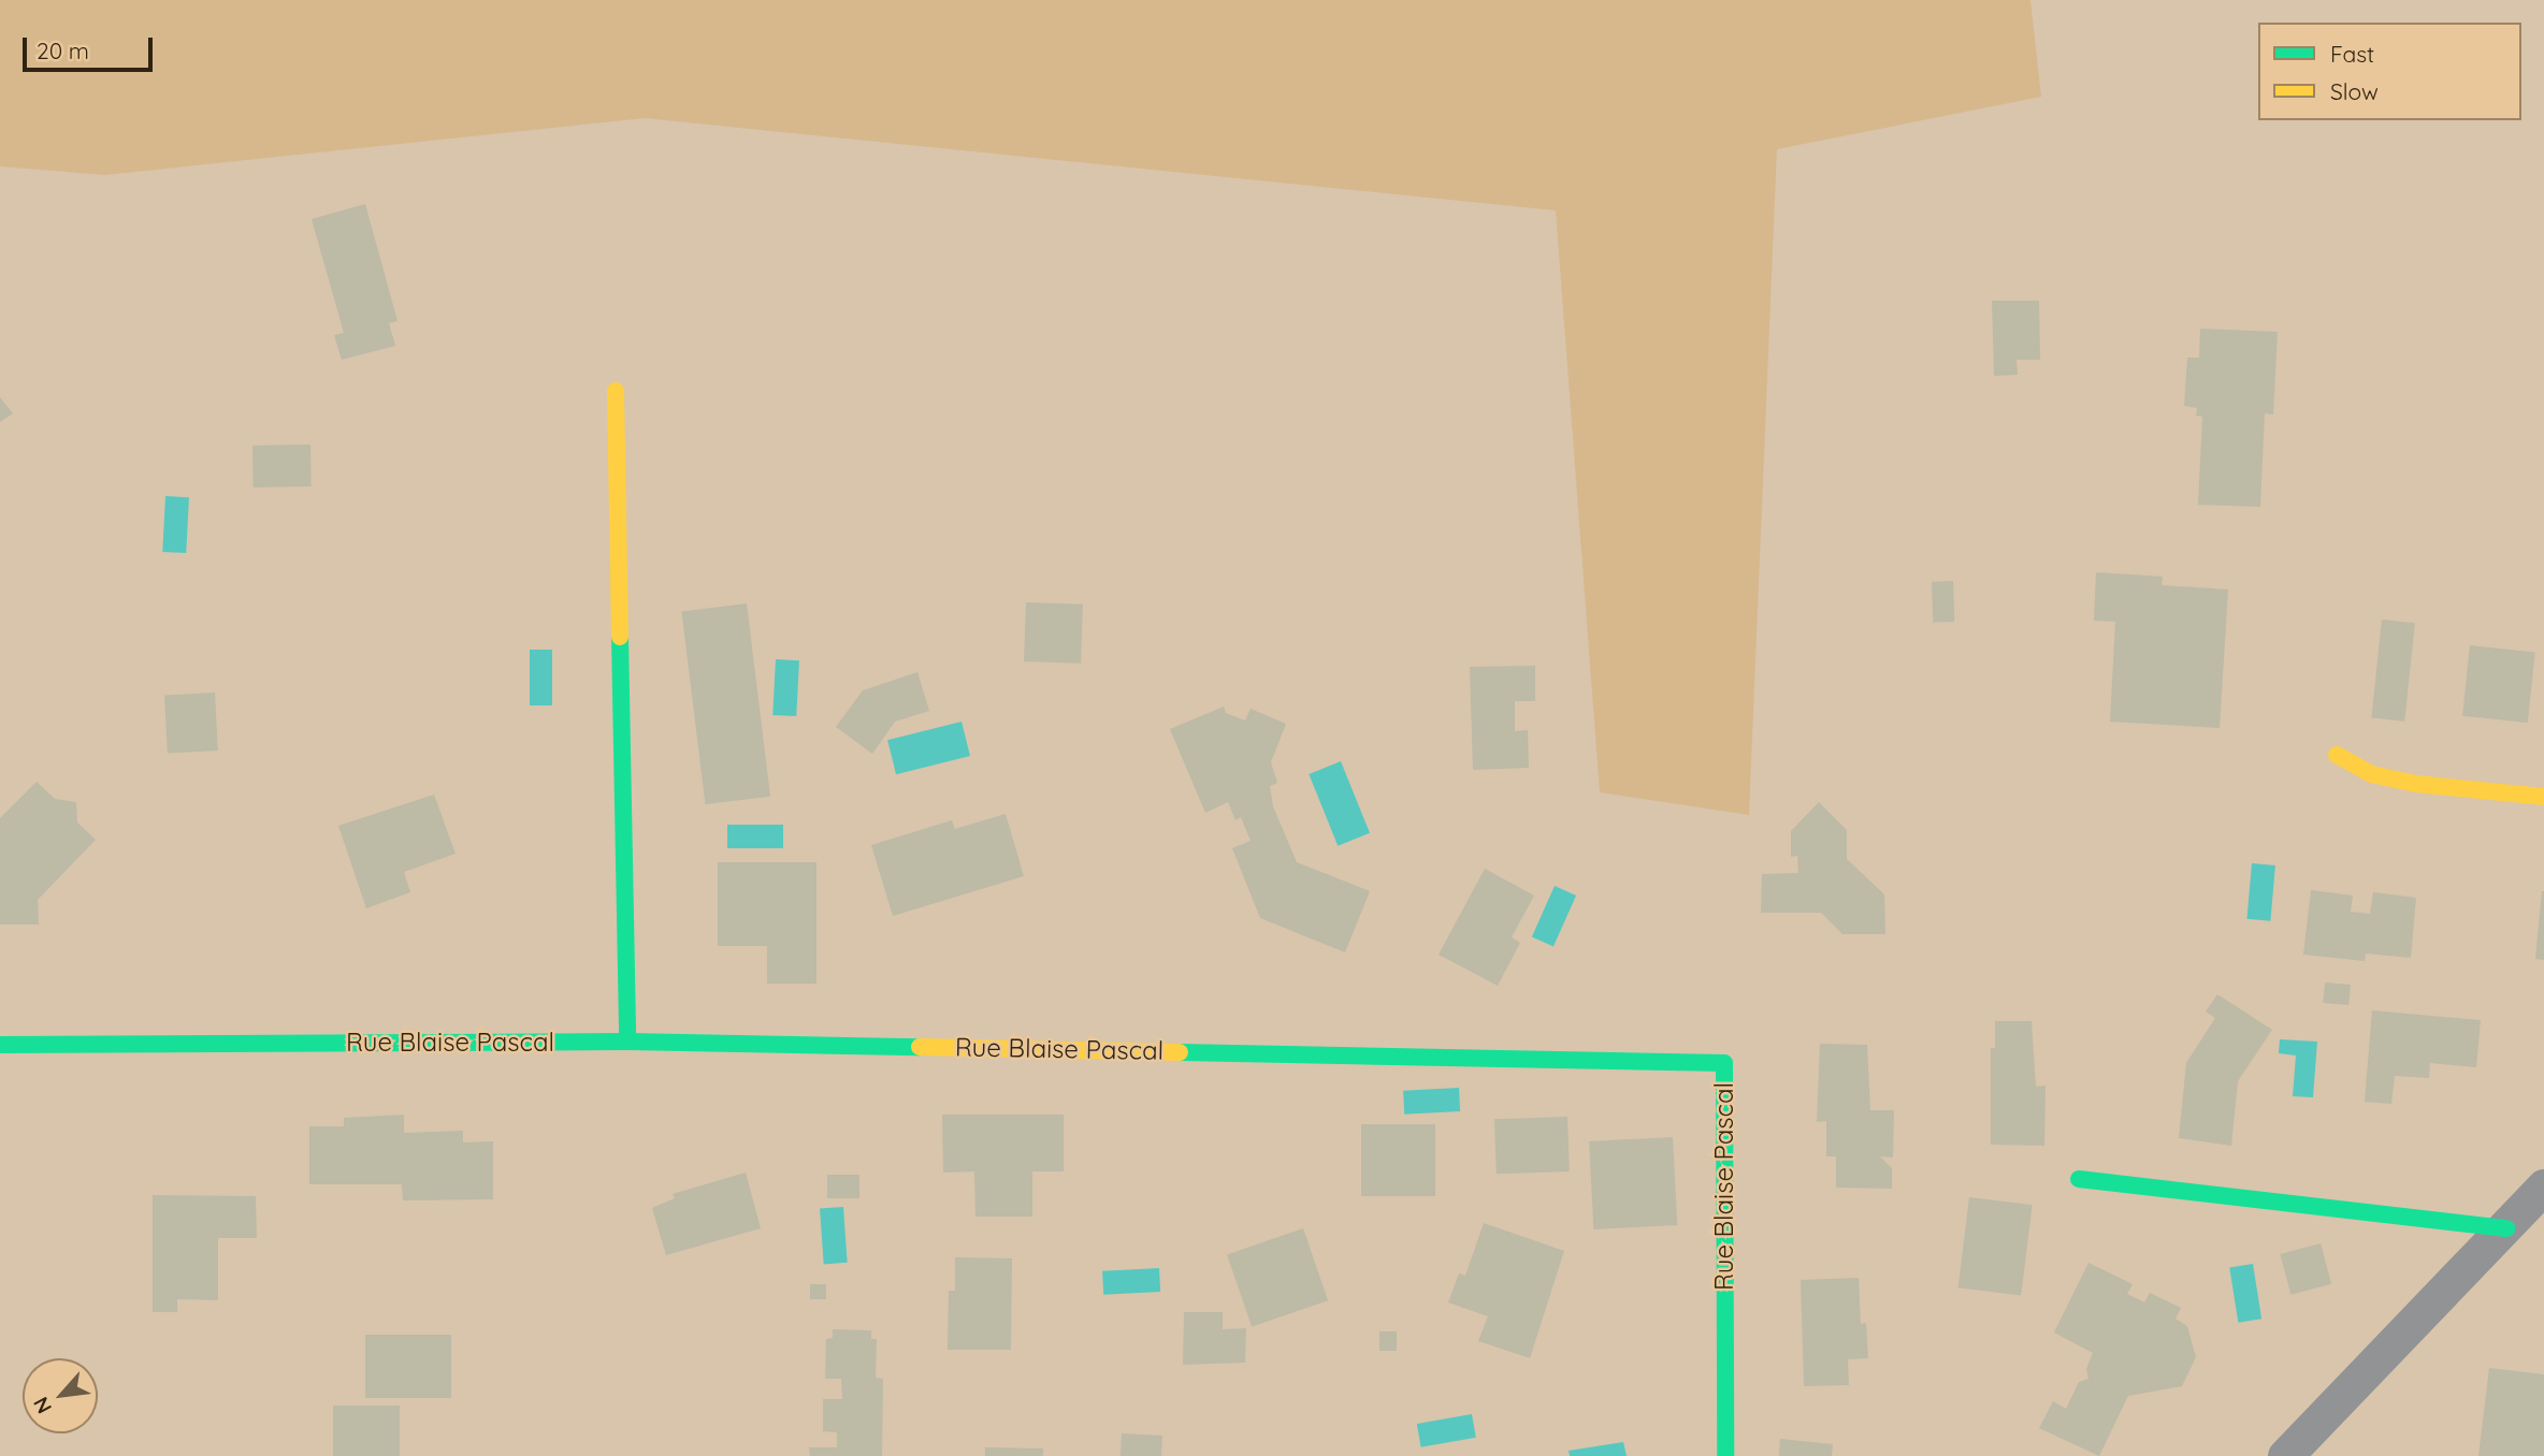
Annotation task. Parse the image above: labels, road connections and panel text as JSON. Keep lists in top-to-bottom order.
{
  "streets": {
    "street": ["Rue Blaise Pascal"]
  },
  "legend": ["Fast", "Slow"],
  "scale_bar": "20 m",
  "north": "bottom left"
}
